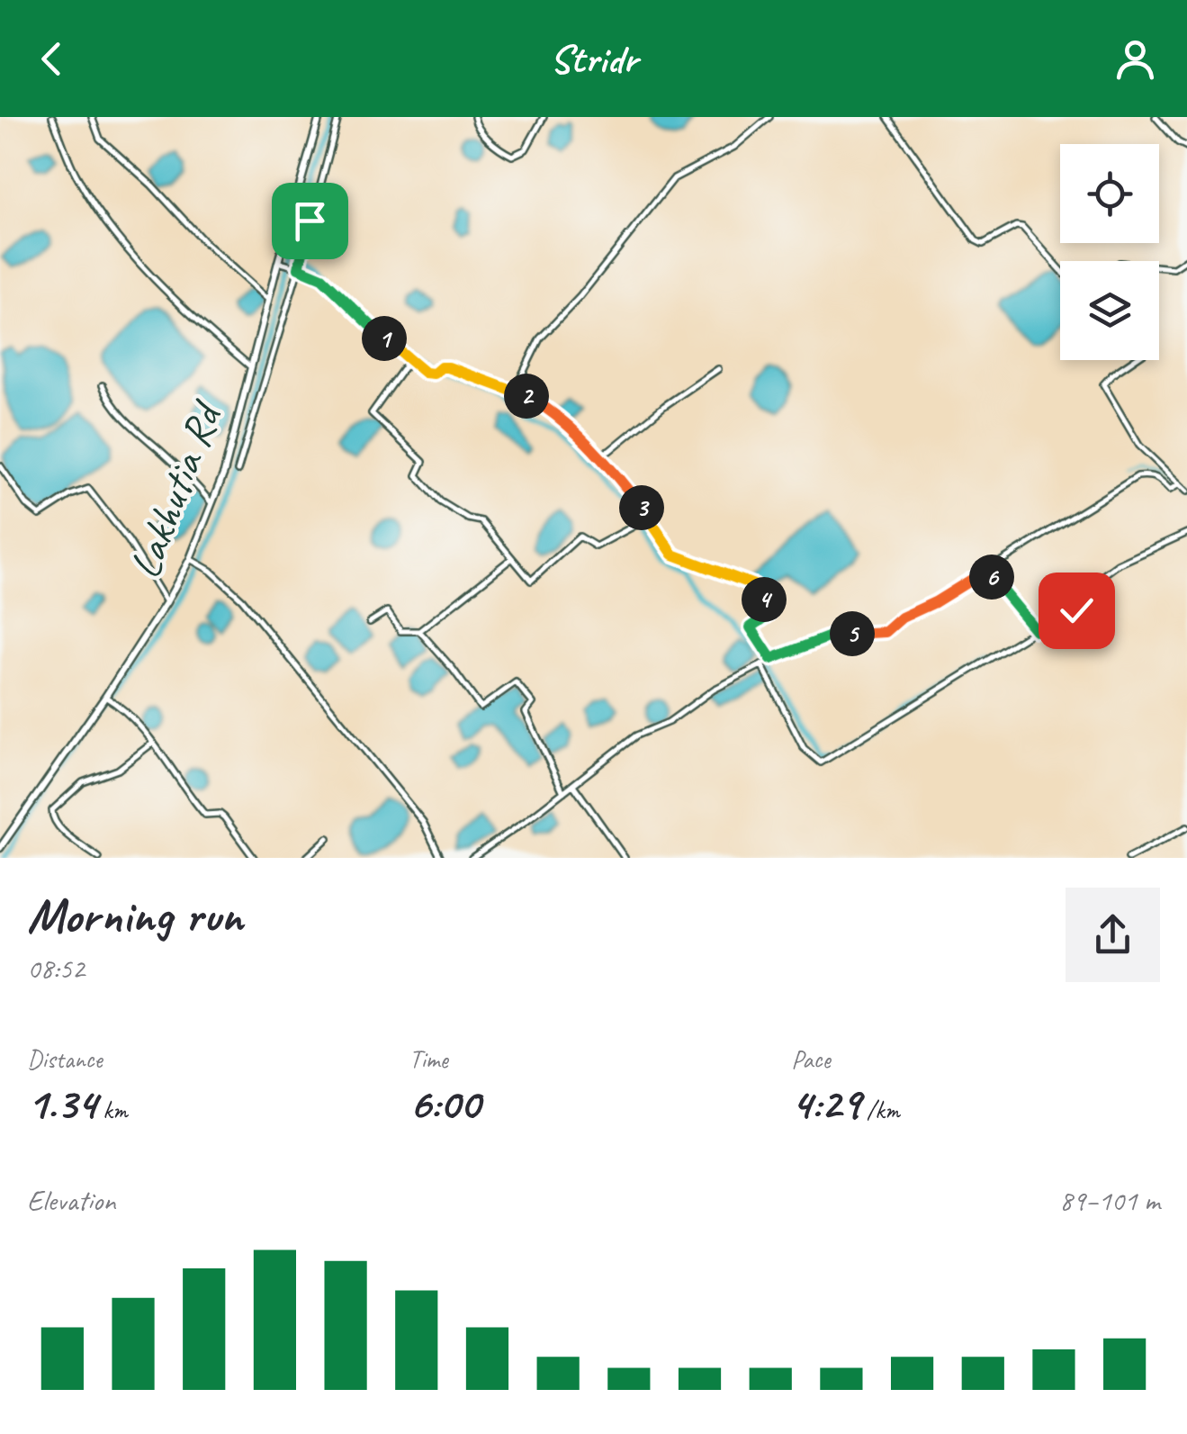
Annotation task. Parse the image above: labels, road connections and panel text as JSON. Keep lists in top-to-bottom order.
{
  "streets": {
    "street": ["Lakhutia Rd"]
  },
  "page": {
    "header": "Stridr",
    "pins": [
      "1",
      "2",
      "3",
      "6",
      "4",
      "5"
    ],
    "heading": ["Morning run", "08:52"],
    "stats": [
      ["Distance", "1.34 km"],
      ["Time", "6:00"],
      ["Pace", "4:29 /km"]
    ],
    "chart": ["Elevation", "89–101 m"]
  }
}
